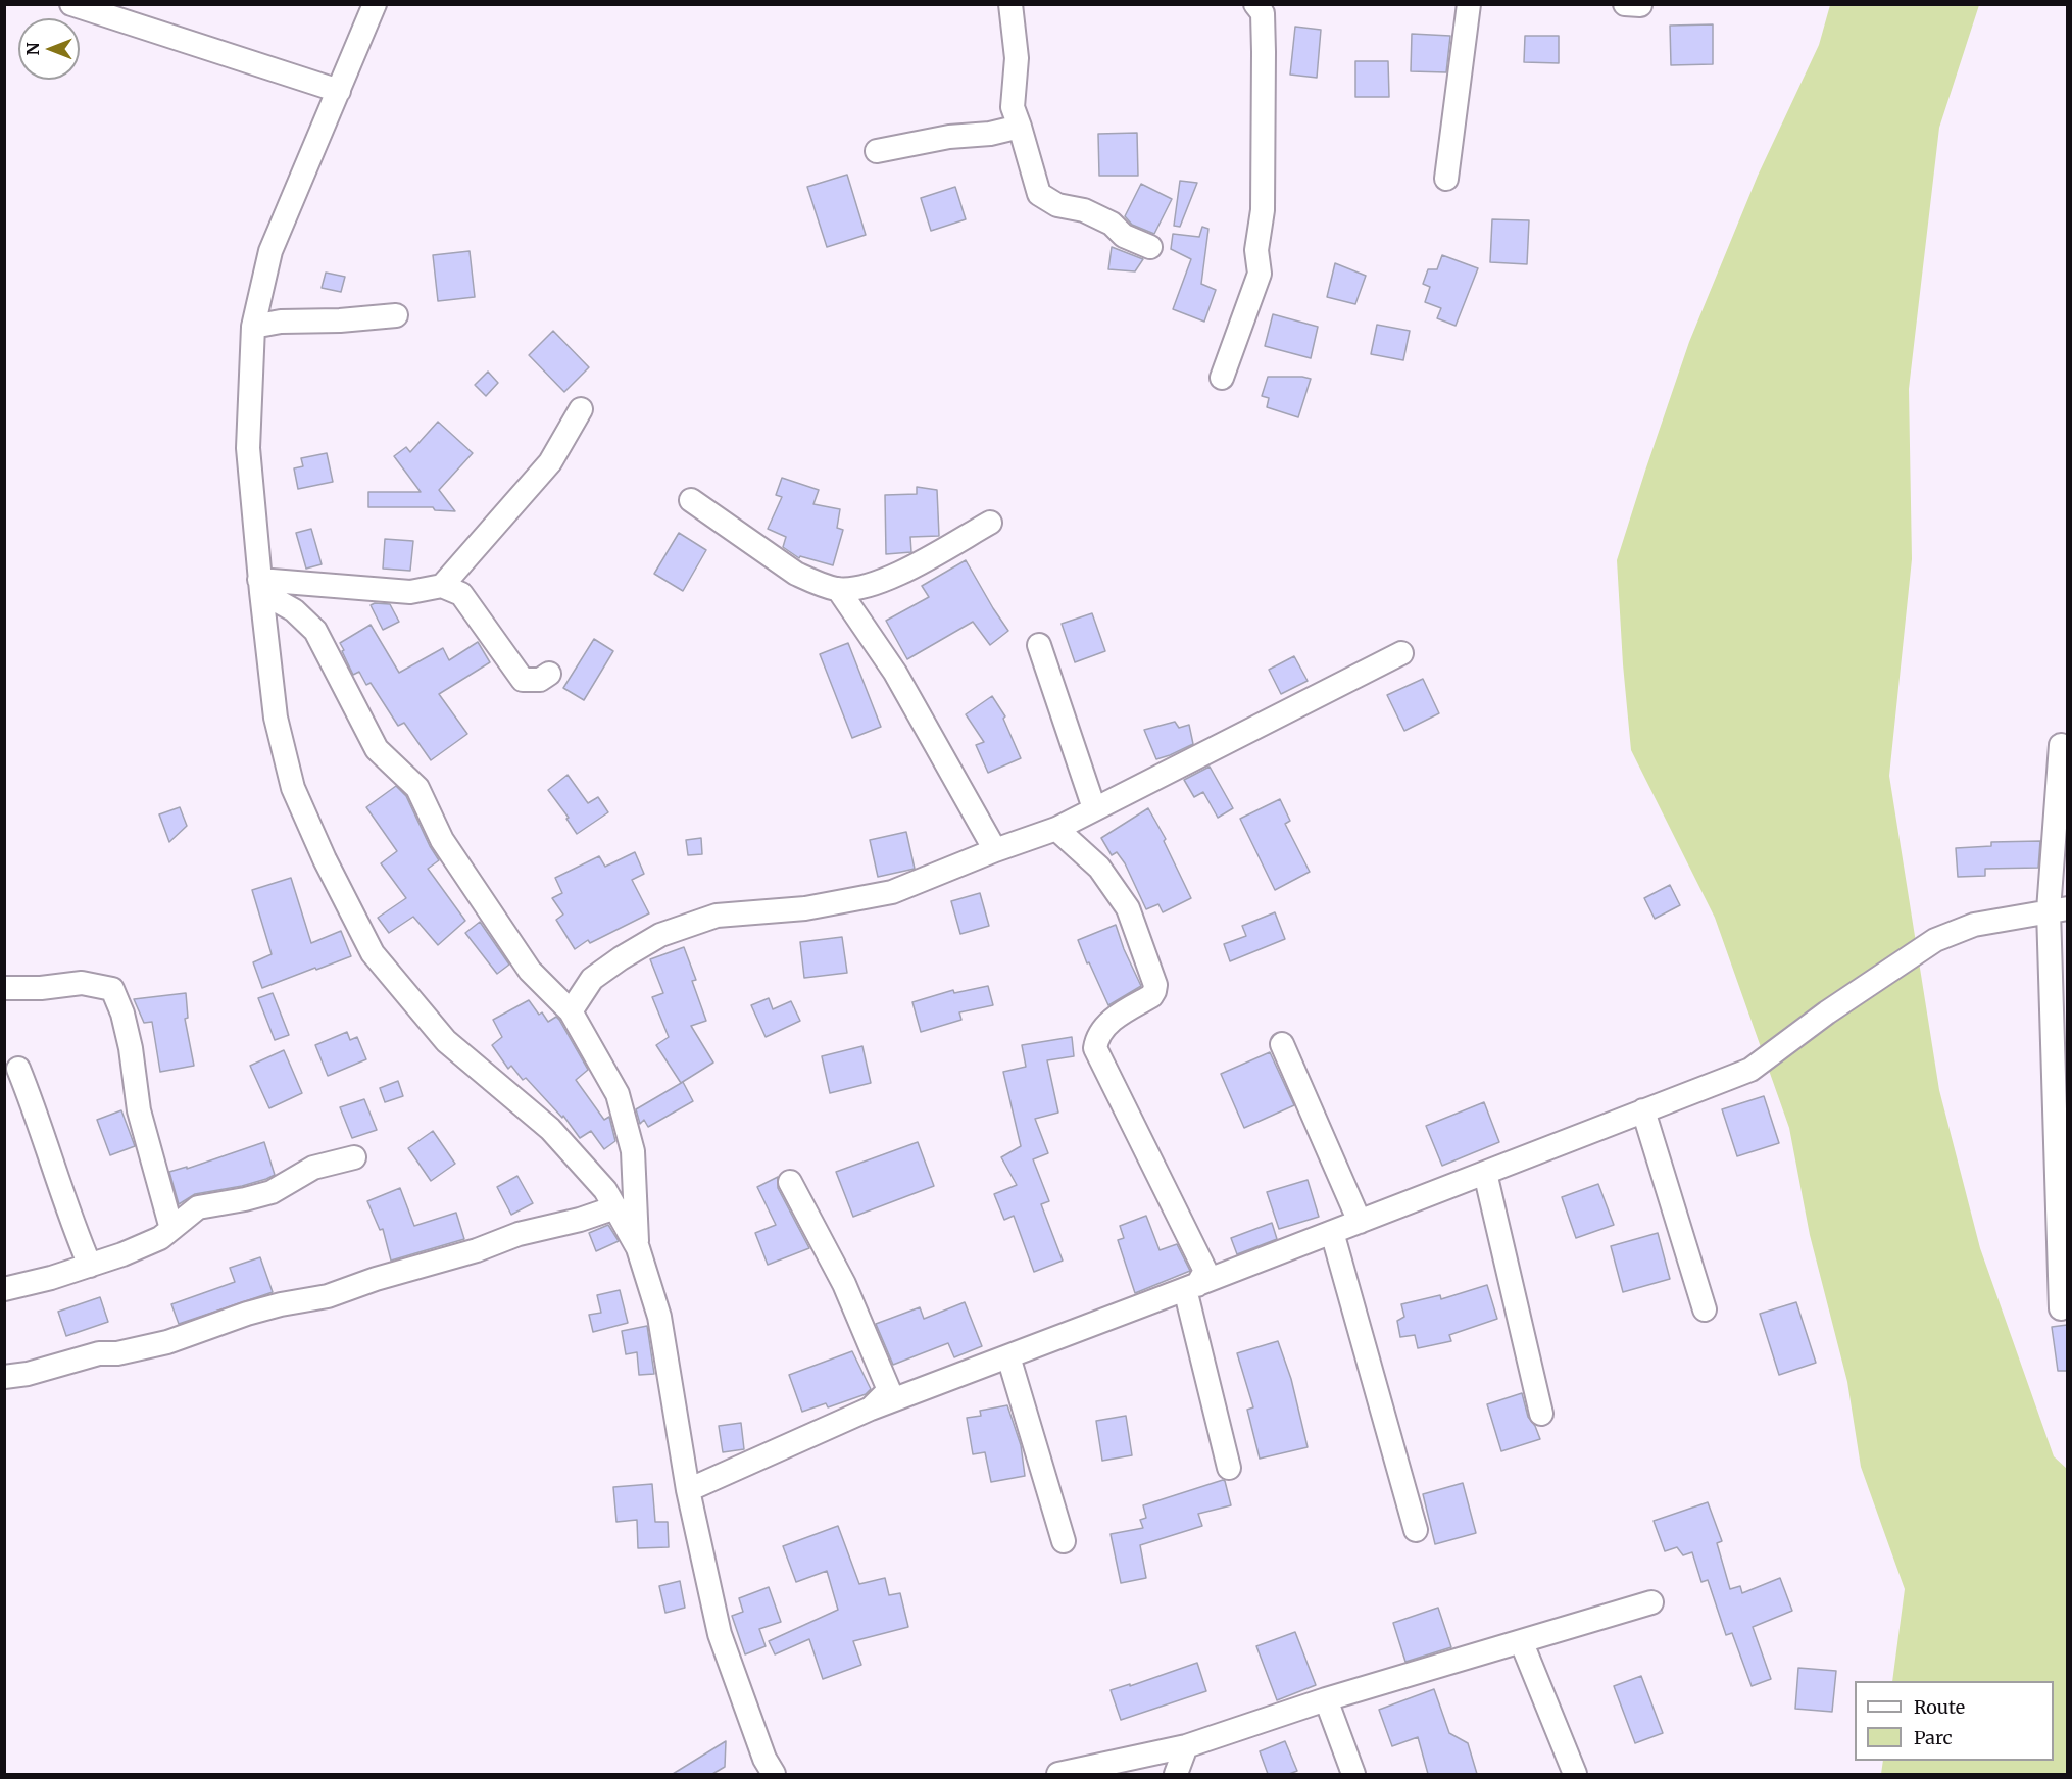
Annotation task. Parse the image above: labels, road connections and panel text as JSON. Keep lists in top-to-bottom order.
{
  "legend": ["Route", "Parc"],
  "north": "left"
}
